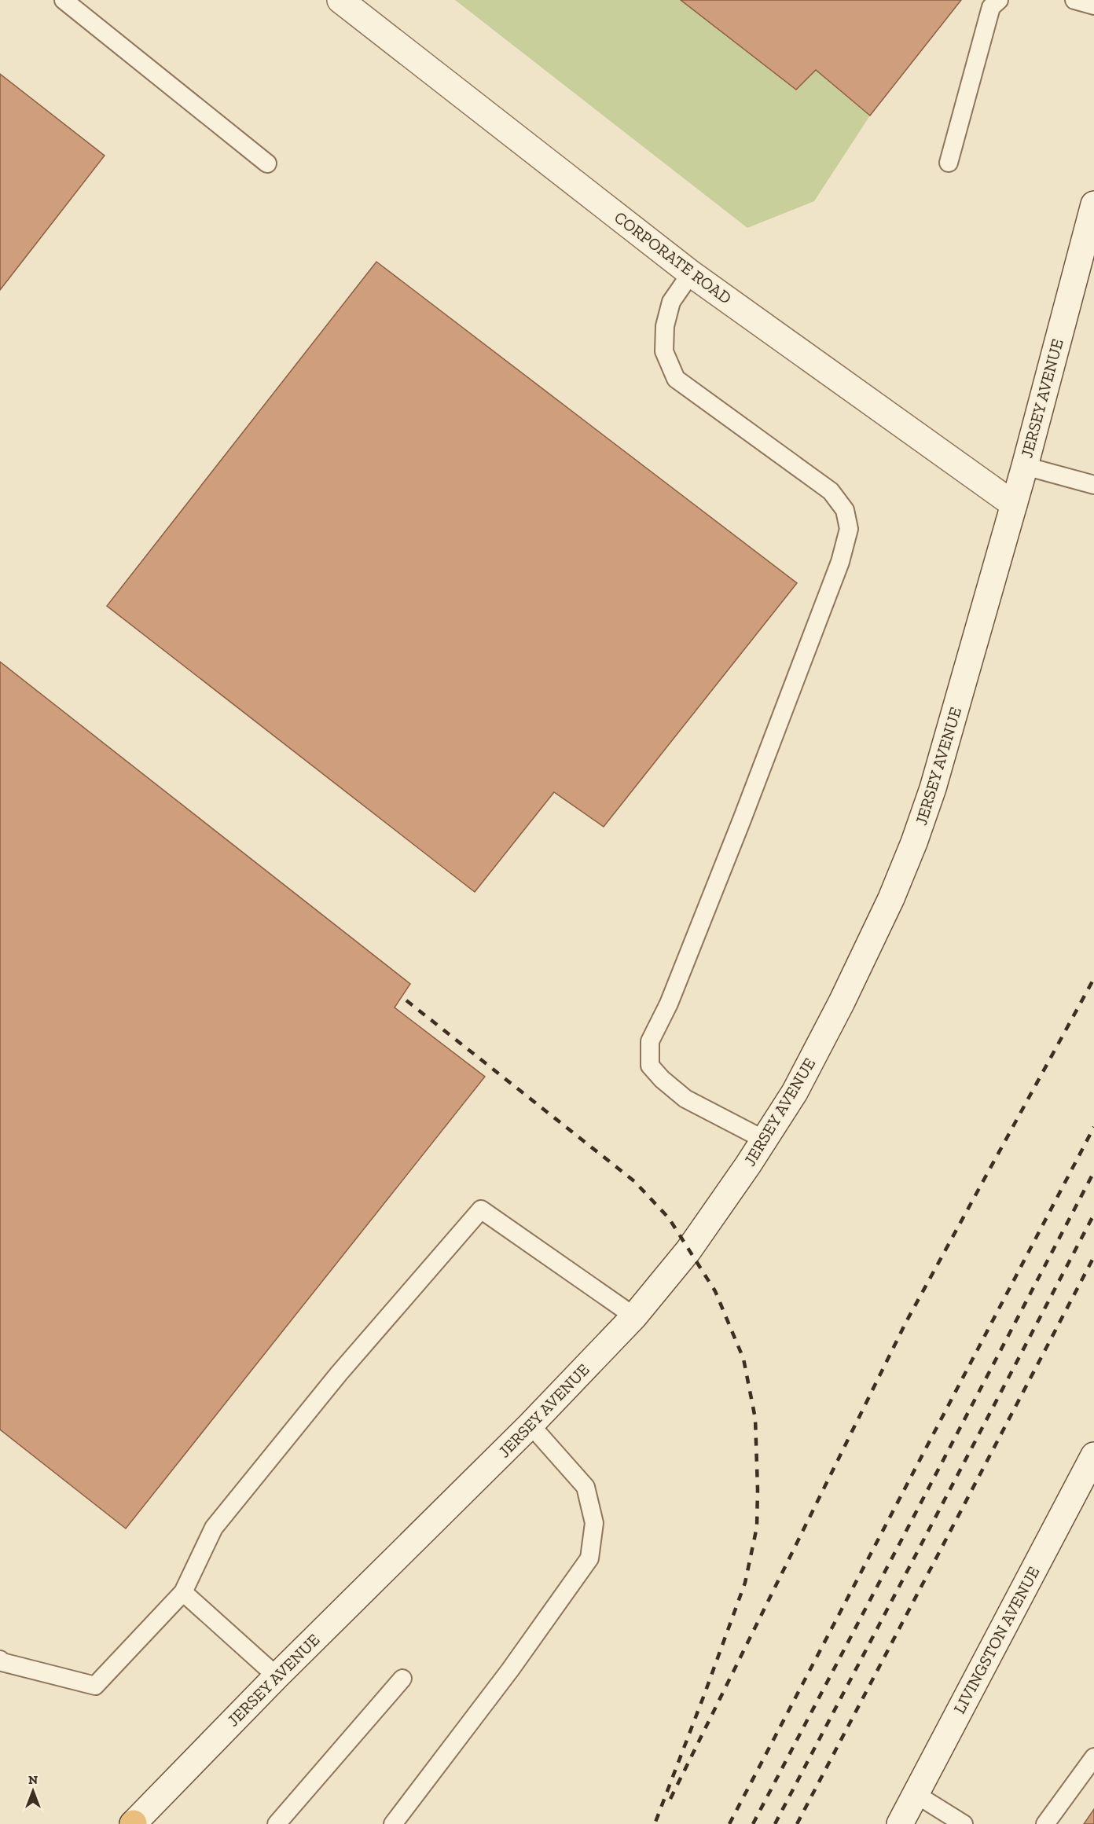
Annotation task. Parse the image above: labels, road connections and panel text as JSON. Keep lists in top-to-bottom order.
{
  "streets": {
    "main road": ["CORPORATE ROAD", "JERSEY AVENUE", "LIVINGSTON AVENUE"]
  },
  "crossings": [
    ["CORPORATE ROAD", "JERSEY AVENUE"]
  ],
  "north": "top"
}
